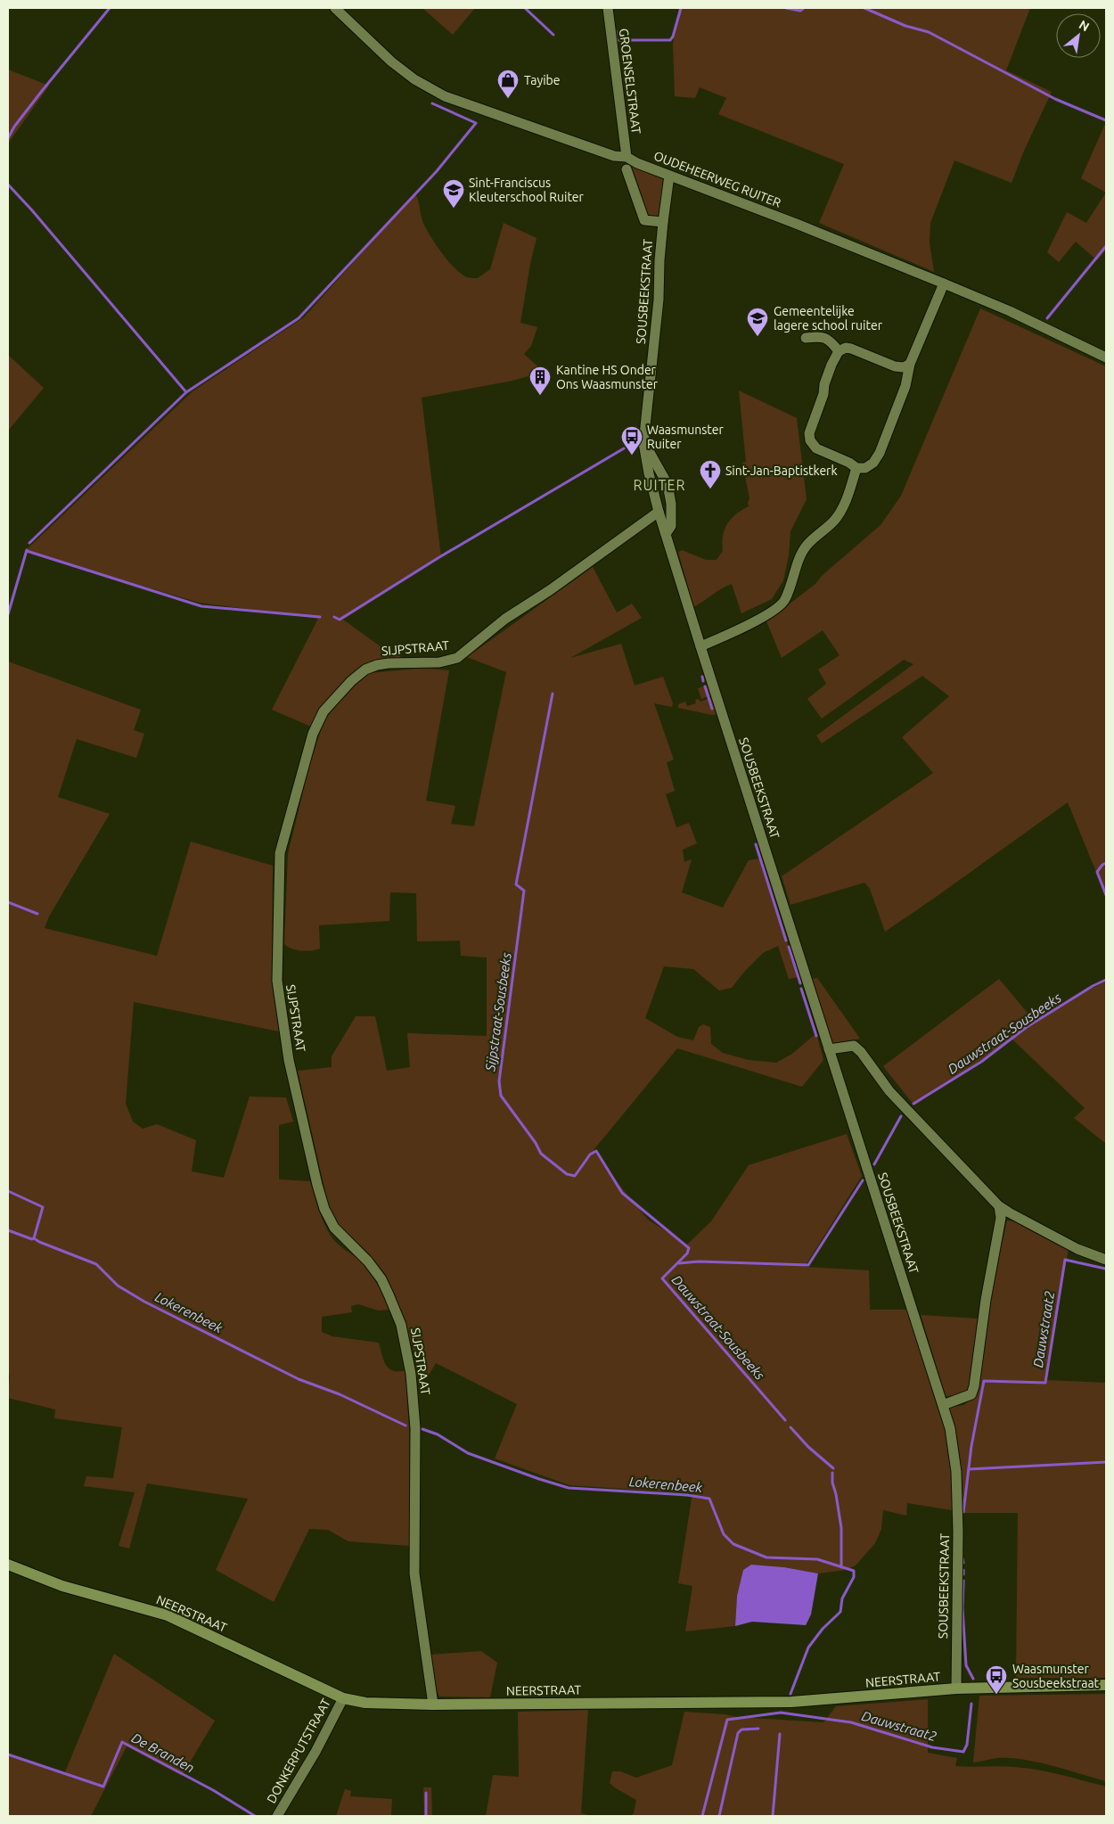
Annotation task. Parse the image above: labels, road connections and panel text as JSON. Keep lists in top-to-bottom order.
{
  "streets": {
    "street": [
      "GROENSELSTRAAT",
      "OUDEHEERWEG RUITER",
      "SOUSBEEKSTRAAT",
      "SIJPSTRAAT",
      "NEERSTRAAT",
      "DONKERPUTSTRAAT"
    ]
  },
  "crossings": [
    ["GROENSELSTRAAT", "OUDEHEERWEG RUITER"],
    ["OUDEHEERWEG RUITER", "SOUSBEEKSTRAAT"],
    ["SOUSBEEKSTRAAT", "SIJPSTRAAT"],
    ["SOUSBEEKSTRAAT", "NEERSTRAAT"],
    ["SIJPSTRAAT", "NEERSTRAAT"],
    ["NEERSTRAAT", "DONKERPUTSTRAAT"]
  ],
  "districts": ["RUITER"],
  "water": [
    "Sijpstraat-Sousbeeks",
    "Dauwstraat-Sousbeeks",
    "Lokerenbeek",
    "Dauwstraat2",
    "De Branden"
  ],
  "places": {
    "shop": ["Tayibe"],
    "school or university": ["Sint-Franciscus Kleuterschool Ruiter", "Gemeentelijke lagere school ruiter"],
    "building": ["Kantine HS Onder Ons Waasmunster"],
    "bus stop": ["Waasmunster Ruiter", "Waasmunster Sousbeekstraat"],
    "church": ["Sint-Jan-Baptistkerk"]
  },
  "north": "top right"
}
